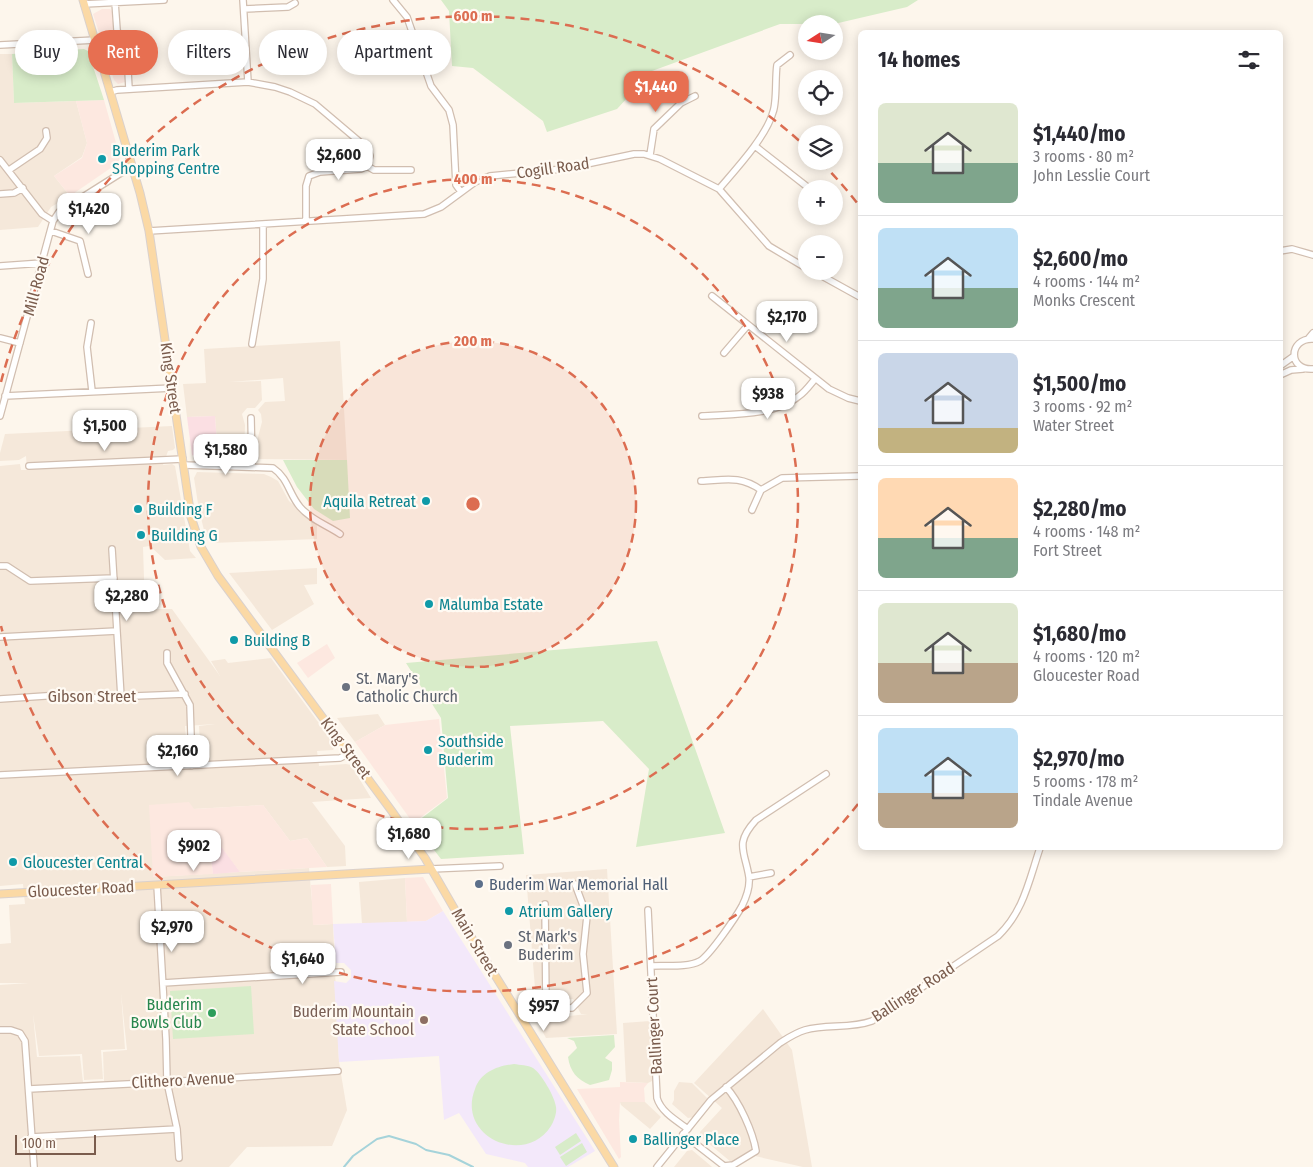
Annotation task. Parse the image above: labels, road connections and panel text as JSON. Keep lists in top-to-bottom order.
{
  "streets": {
    "main road": ["King Street", "Gloucester Road", "Main Street"],
    "street": [
      "Cogill Road",
      "Mill Road",
      "Gibson Street",
      "Ballinger Road",
      "Ballinger Court",
      "Clithero Avenue"
    ]
  },
  "crossings": [
    ["Cogill Road", "King Street"],
    ["Mill Road", "King Street"],
    ["King Street", "Gloucester Road"],
    ["King Street", "Main Street"],
    ["Gloucester Road", "Main Street"],
    ["Ballinger Road", "Ballinger Court"]
  ],
  "places": [
    "Buderim Park Shopping Centre",
    "Aquila Retreat",
    "Building F",
    "Building G",
    "Malumba Estate",
    "Building B",
    "St. Mary's Catholic Church",
    "Southside Buderim",
    "Gloucester Central",
    "Buderim War Memorial Hall",
    "Atrium Gallery",
    "St Mark's Buderim",
    "Buderim Bowls Club",
    "Buderim Mountain State School",
    "Ballinger Place"
  ],
  "scale_bar": "100 m",
  "north": "left",
  "page": {
    "map_buttons": ["+", "−"],
    "chip": [
      "Buy",
      "Rent",
      "Filters",
      "New",
      "Apartment"
    ],
    "heading": "14 homes",
    "price": [
      "$1,440",
      "$2,600",
      "$1,420",
      "$2,170",
      "$938",
      "$1,500",
      "$1,580",
      "$2,280",
      "$2,160",
      "$1,680",
      "$902",
      "$2,970",
      "$1,640",
      "$957"
    ],
    "list": [
      {
        "name": "$1,440/mo",
        "note": "3 rooms · 80 m² · John Lesslie Court"
      },
      {
        "name": "$2,600/mo",
        "note": "4 rooms · 144 m² · Monks Crescent"
      },
      {
        "name": "$1,500/mo",
        "note": "3 rooms · 92 m² · Water Street"
      },
      {
        "name": "$2,280/mo",
        "note": "4 rooms · 148 m² · Fort Street"
      },
      {
        "name": "$1,680/mo",
        "note": "4 rooms · 120 m² · Gloucester Road"
      },
      {
        "name": "$2,970/mo",
        "note": "5 rooms · 178 m² · Tindale Avenue"
      }
    ],
    "scale": "100 m"
  },
  "rings": ["600 m", "400 m", "200 m"]
}
